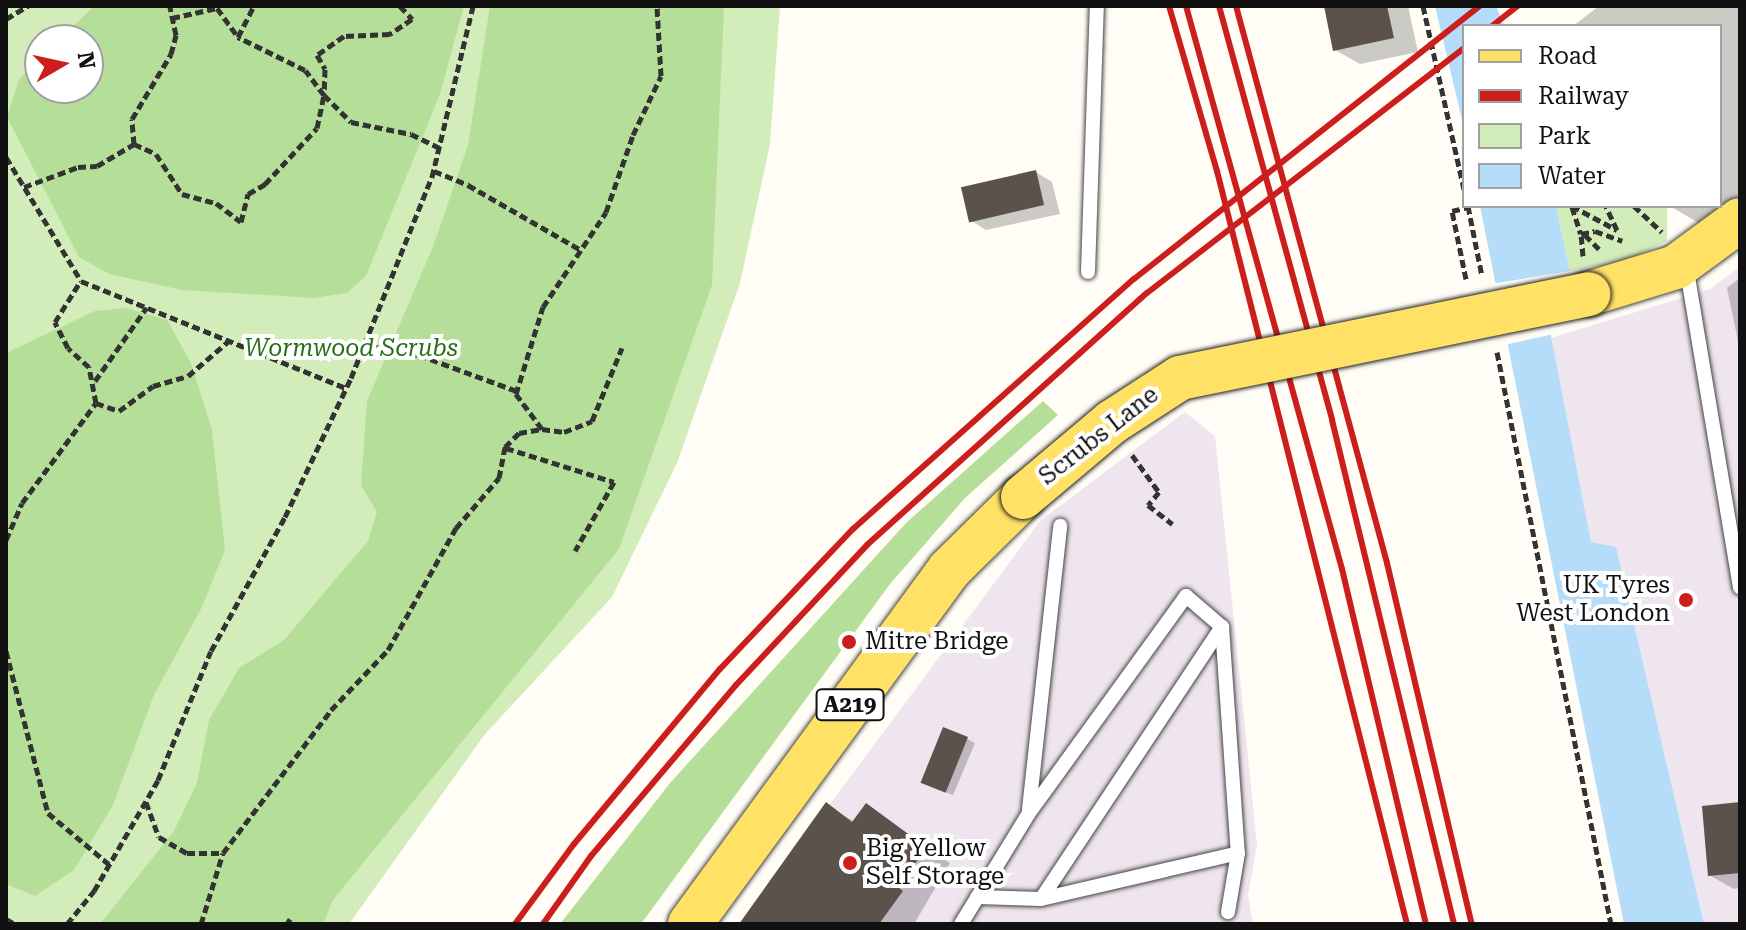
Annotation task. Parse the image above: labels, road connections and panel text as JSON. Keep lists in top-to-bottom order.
{
  "streets": {
    "main road": ["Scrubs Lane", "A219"]
  },
  "parks": ["Wormwood Scrubs"],
  "places": ["UK Tyres West London", "Mitre Bridge", "Big Yellow Self Storage"],
  "legend": [
    "Road",
    "Railway",
    "Park",
    "Water"
  ],
  "north": "right"
}
